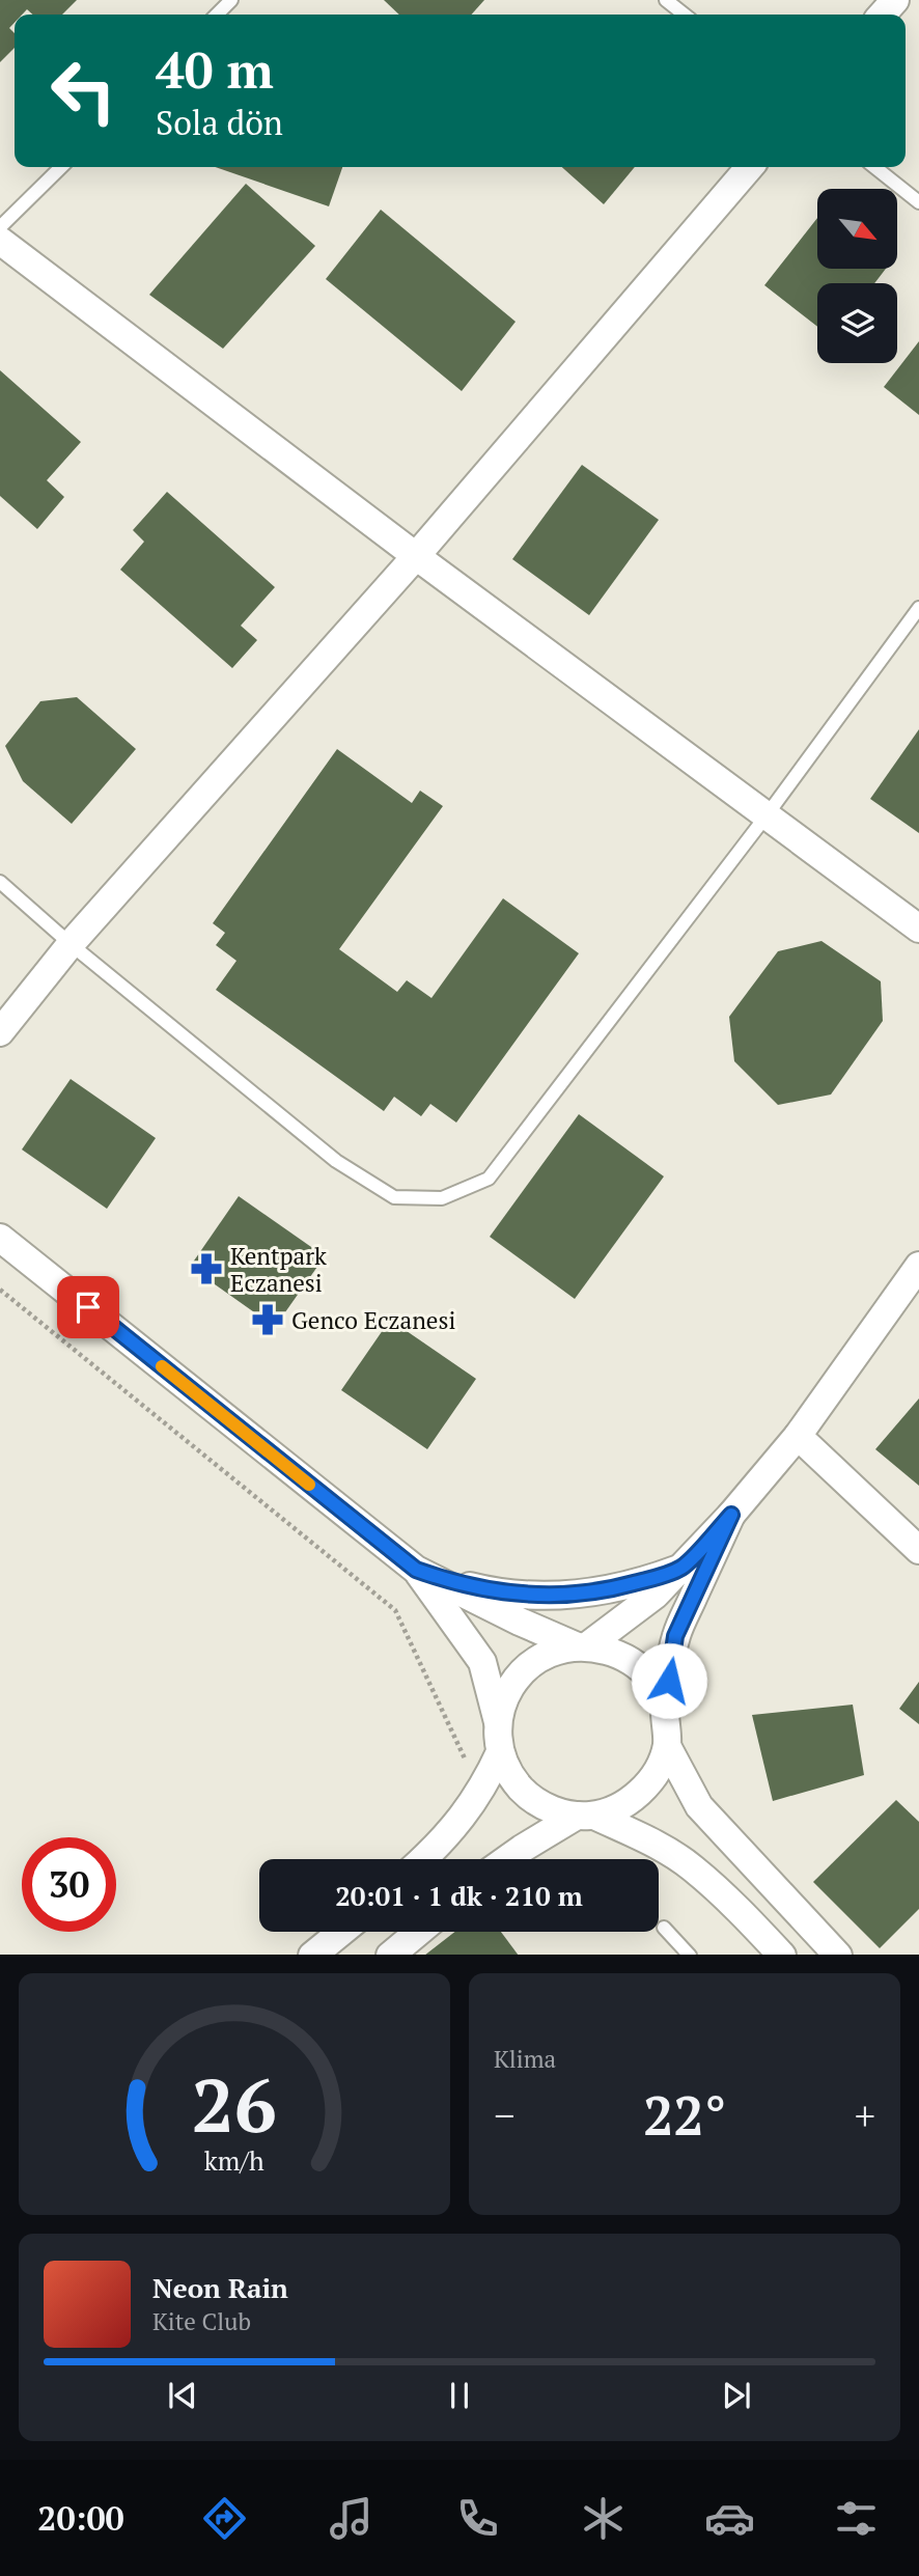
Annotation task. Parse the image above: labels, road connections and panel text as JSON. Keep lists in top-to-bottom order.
{
  "places": {
    "pharmacy": ["Kentpark Eczanesi", "Genco Eczanesi"]
  },
  "north": "bottom right",
  "page": {
    "turn": ["40 m", "Sola dön"],
    "limit": "30",
    "trip": "20:01 · 1 dk · 210 m",
    "tile": "Klima",
    "heat": ["−", "22°", "+"],
    "song": ["Neon Rain", "Kite Club"],
    "tabs": "20:00",
    "gauge": ["26", "km/h"]
  }
}
